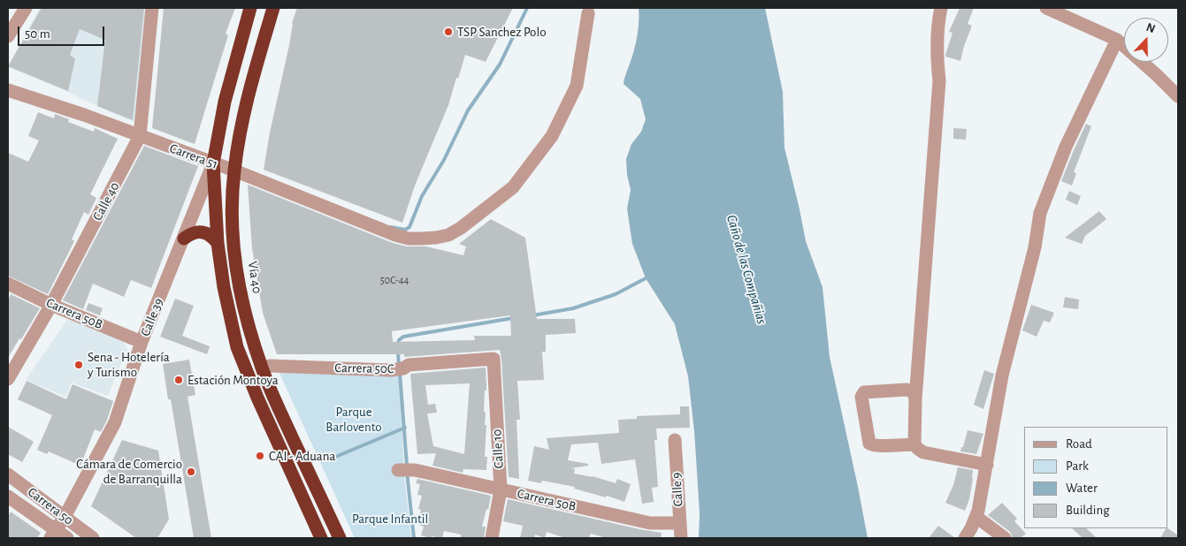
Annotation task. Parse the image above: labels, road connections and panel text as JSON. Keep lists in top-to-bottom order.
{
  "streets": {
    "highway": ["Vía 40"],
    "street": [
      "Carrera 51",
      "Calle 40",
      "Carrera 50B",
      "Calle 39",
      "Carrera 50C",
      "Calle 10",
      "Calle 9",
      "Carrera 50"
    ]
  },
  "crossings": [
    ["Carrera 51", "Calle 40"],
    ["Carrera 51", "Vía 40"],
    ["Carrera 51", "Calle 39"],
    ["Calle 40", "Carrera 50B"],
    ["Vía 40", "Carrera 50C"],
    ["Carrera 50B", "Calle 39"],
    ["Carrera 50B", "Calle 10"],
    ["Carrera 50B", "Calle 9"],
    ["Calle 39", "Carrera 50"],
    ["Carrera 50C", "Calle 10"]
  ],
  "water": ["Caño de las Compañias"],
  "parks": ["Parque Barlovento", "Parque Infantil"],
  "places": [
    "TSP Sanchez Polo",
    "Sena - Hotelería y Turismo",
    "Estación Montoya",
    "CAI - Aduana",
    "Cámara de Comercio de Barranquilla"
  ],
  "house_numbers": ["50C-44"],
  "legend": [
    "Road",
    "Park",
    "Water",
    "Building"
  ],
  "scale_bar": "50 m",
  "north": "top"
}
